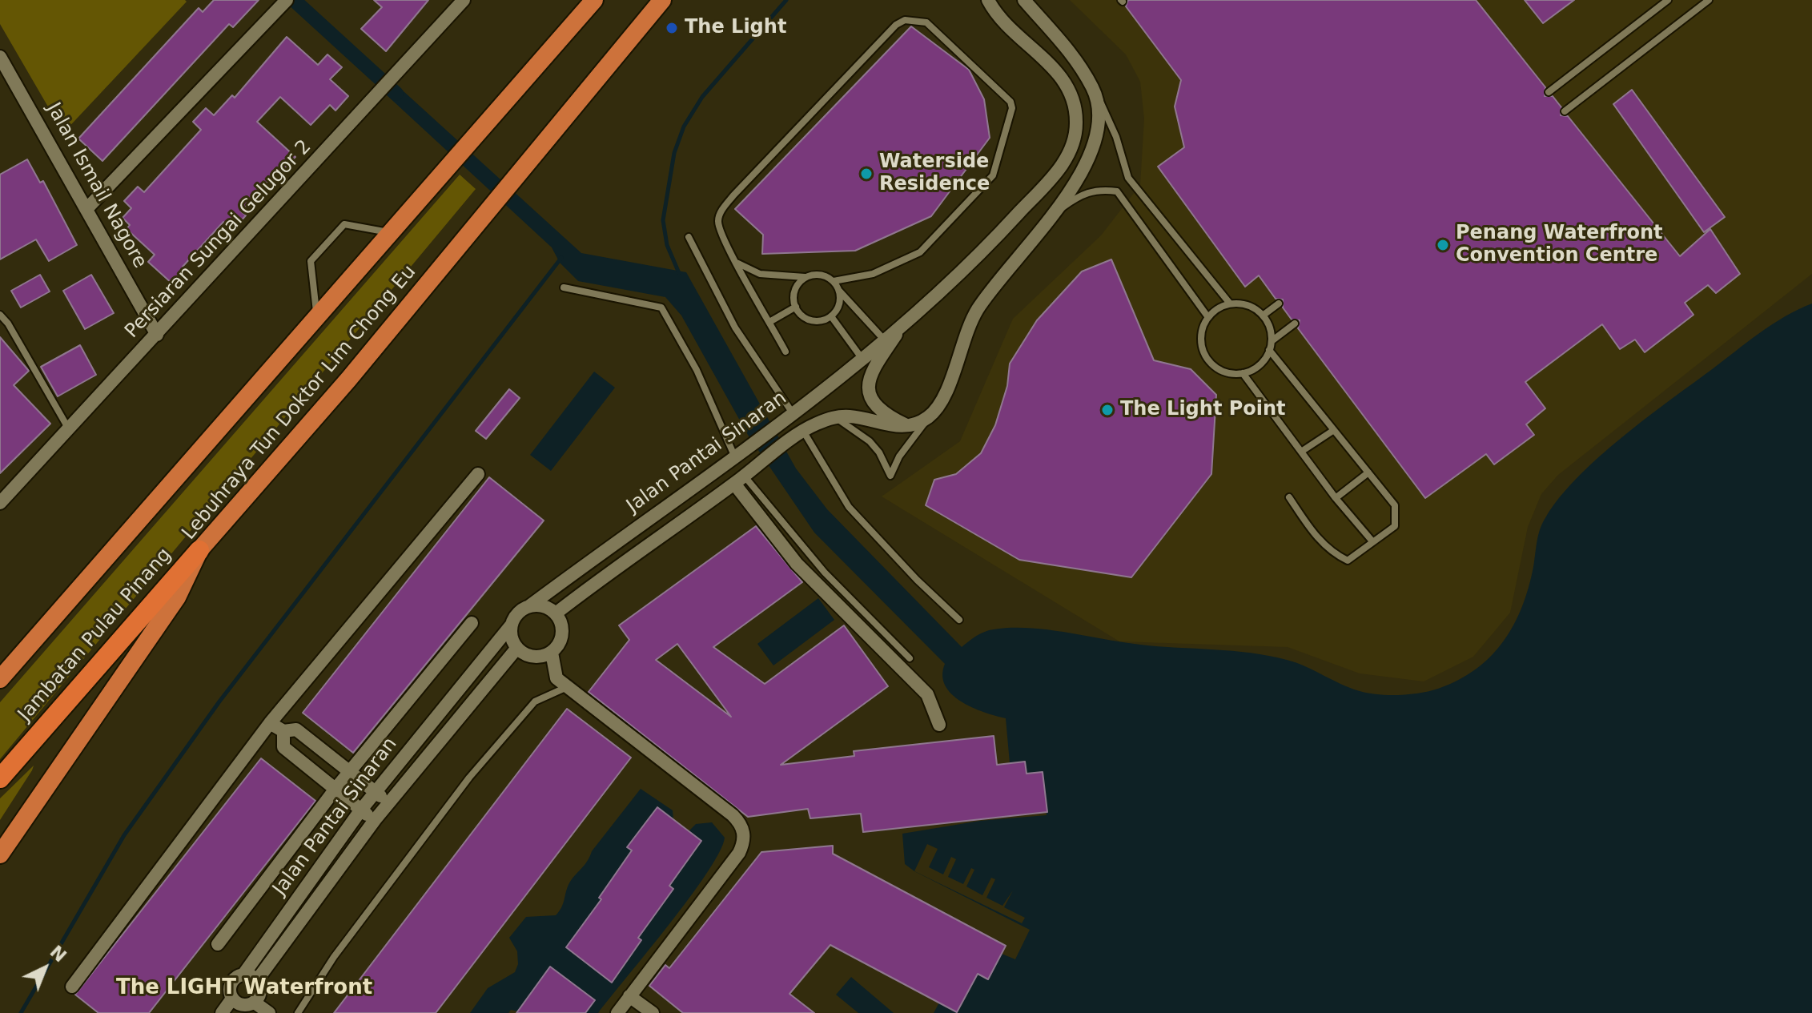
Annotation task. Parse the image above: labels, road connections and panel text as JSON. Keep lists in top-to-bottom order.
{
  "streets": {
    "highway": ["Lebuhraya Tun Doktor Lim Chong Eu", "Jambatan Pulau Pinang"],
    "street": ["Jalan Ismail Nagore", "Persiaran Sungai Gelugor 2", "Jalan Pantai Sinaran"]
  },
  "crossings": [
    ["Jalan Ismail Nagore", "Persiaran Sungai Gelugor 2"],
    ["Lebuhraya Tun Doktor Lim Chong Eu", "Jambatan Pulau Pinang"]
  ],
  "districts": ["The LIGHT Waterfront"],
  "places": [
    "The Light",
    "Waterside Residence",
    "Penang Waterfront Convention Centre",
    "The Light Point"
  ],
  "north": "top right"
}
